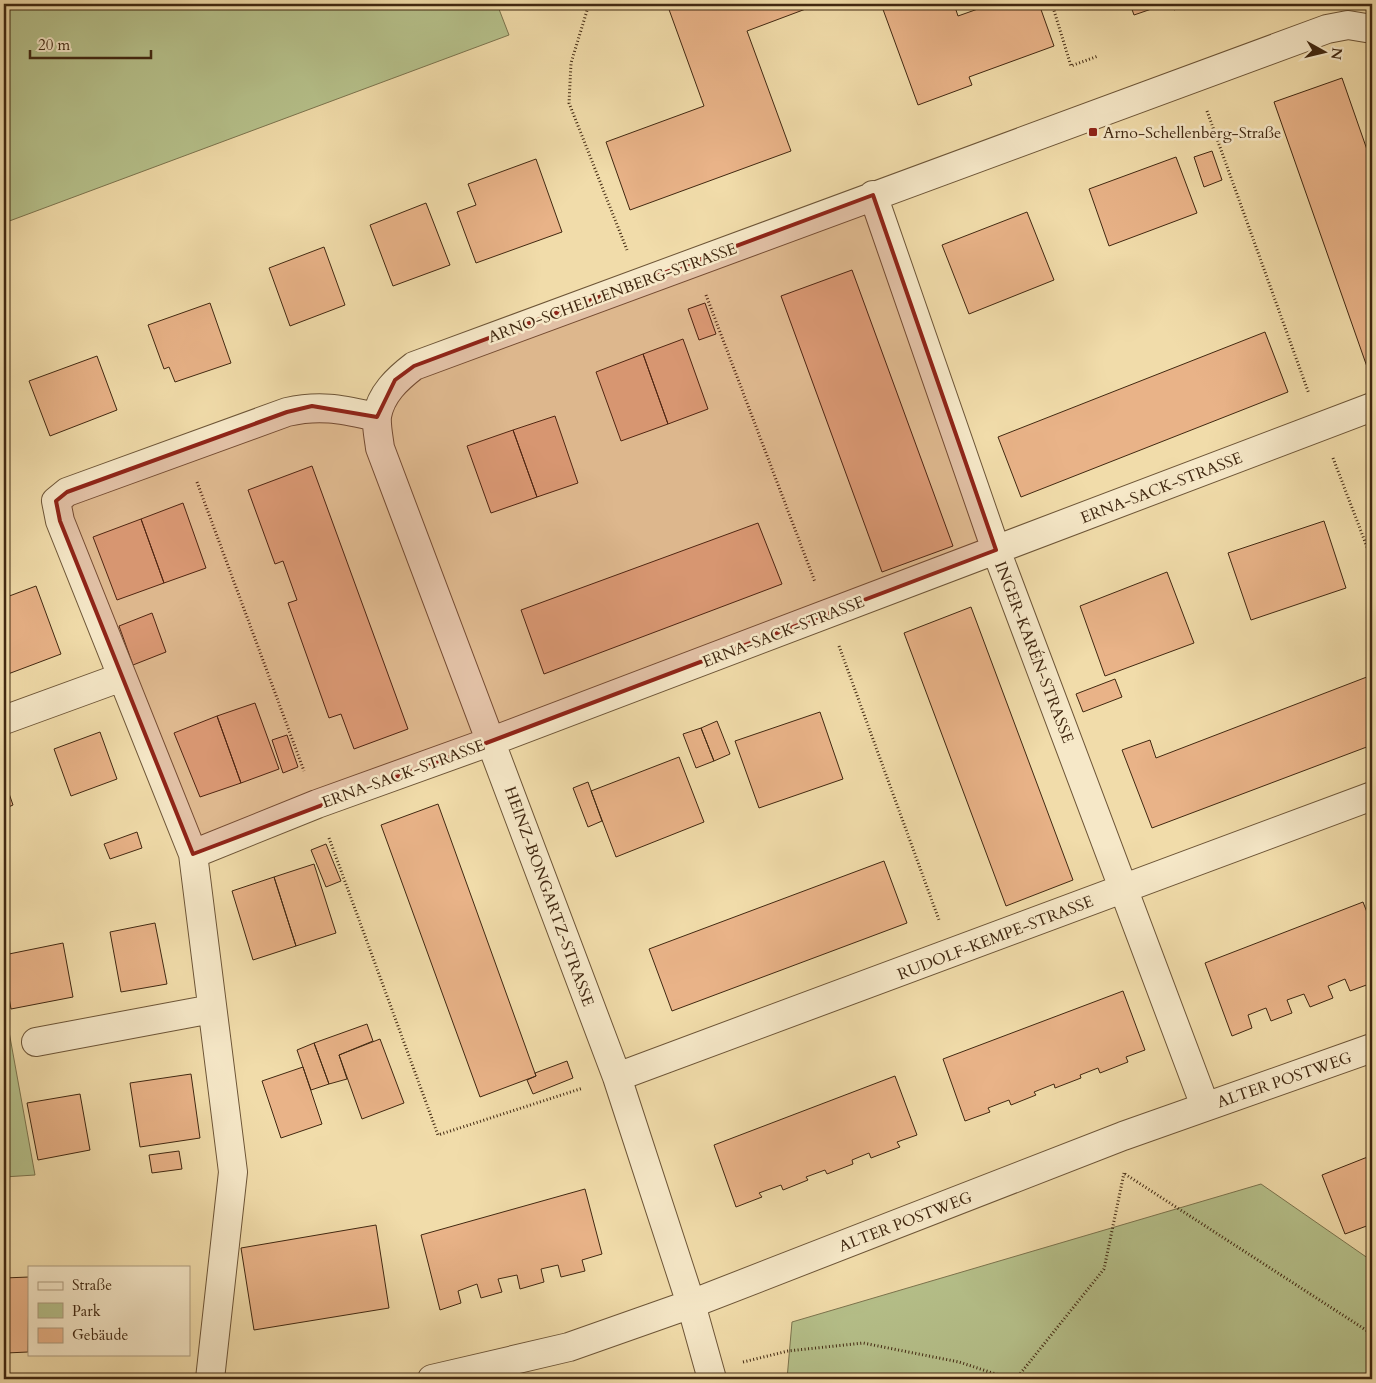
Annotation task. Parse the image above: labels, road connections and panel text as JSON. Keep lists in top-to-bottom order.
{
  "streets": {
    "street": [
      "ARNO-SCHELLENBERG-STRASSE",
      "ERNA-SACK-STRASSE",
      "INGER-KARÉN-STRASSE",
      "HEINZ-BONGARTZ-STRASSE",
      "RUDOLF-KEMPE-STRASSE",
      "ALTER POSTWEG"
    ]
  },
  "crossings": [
    ["ARNO-SCHELLENBERG-STRASSE", "INGER-KARÉN-STRASSE"],
    ["ARNO-SCHELLENBERG-STRASSE", "HEINZ-BONGARTZ-STRASSE"],
    ["ERNA-SACK-STRASSE", "INGER-KARÉN-STRASSE"],
    ["ERNA-SACK-STRASSE", "HEINZ-BONGARTZ-STRASSE"],
    ["INGER-KARÉN-STRASSE", "RUDOLF-KEMPE-STRASSE"],
    ["INGER-KARÉN-STRASSE", "ALTER POSTWEG"],
    ["HEINZ-BONGARTZ-STRASSE", "RUDOLF-KEMPE-STRASSE"],
    ["HEINZ-BONGARTZ-STRASSE", "ALTER POSTWEG"]
  ],
  "places": {
    "transit": ["Arno-Schellenberg-Straße"]
  },
  "legend": ["Straße", "Park", "Gebäude"],
  "scale_bar": "20 m",
  "north": "right"
}
